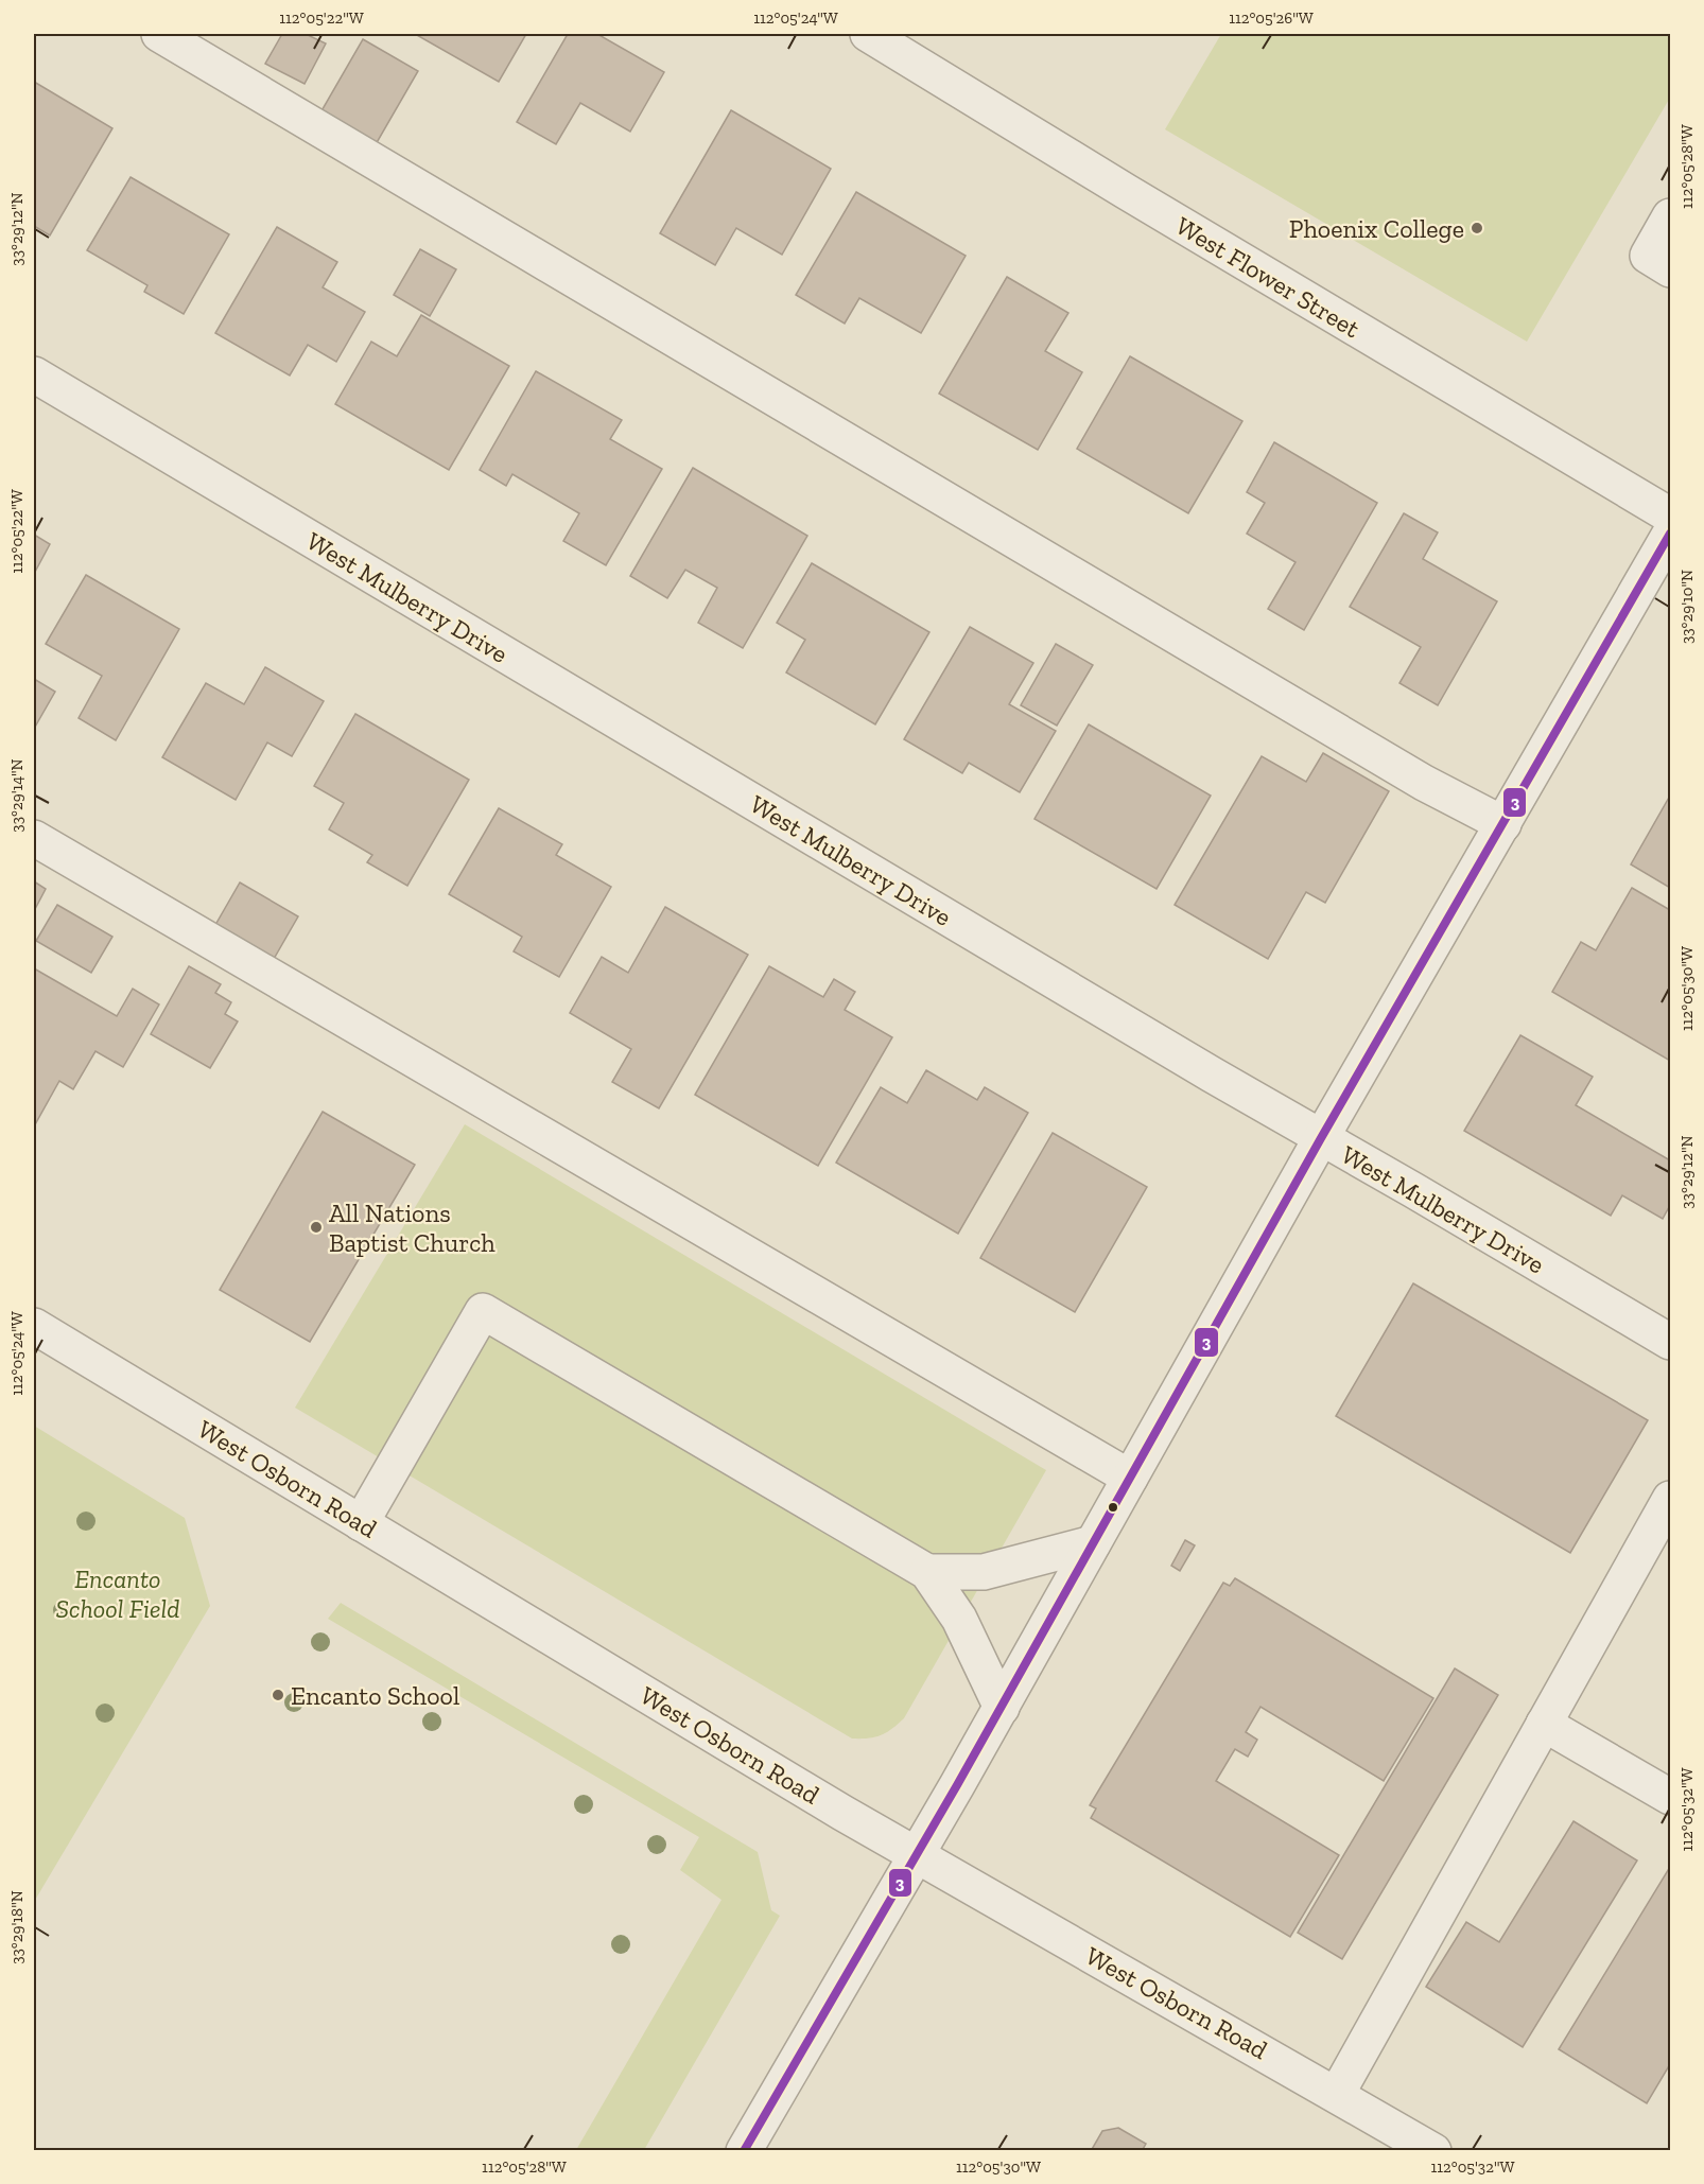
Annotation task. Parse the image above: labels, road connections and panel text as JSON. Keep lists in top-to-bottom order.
{
  "streets": {
    "street": ["West Flower Street", "West Mulberry Drive", "West Osborn Road"]
  },
  "parks": ["Encanto School Field"],
  "places": ["Phoenix College", "All Nations Baptist Church", "Encanto School"],
  "lines": ["transit line 3"],
  "coordinates": [
    "112°05'22\"W",
    "112°05'24\"W",
    "112°05'26\"W",
    "112°05'28\"W",
    "33°29'12\"N",
    "33°29'10\"N",
    "33°29'14\"N",
    "112°05'30\"W",
    "112°05'32\"W",
    "33°29'18\"N"
  ]
}
